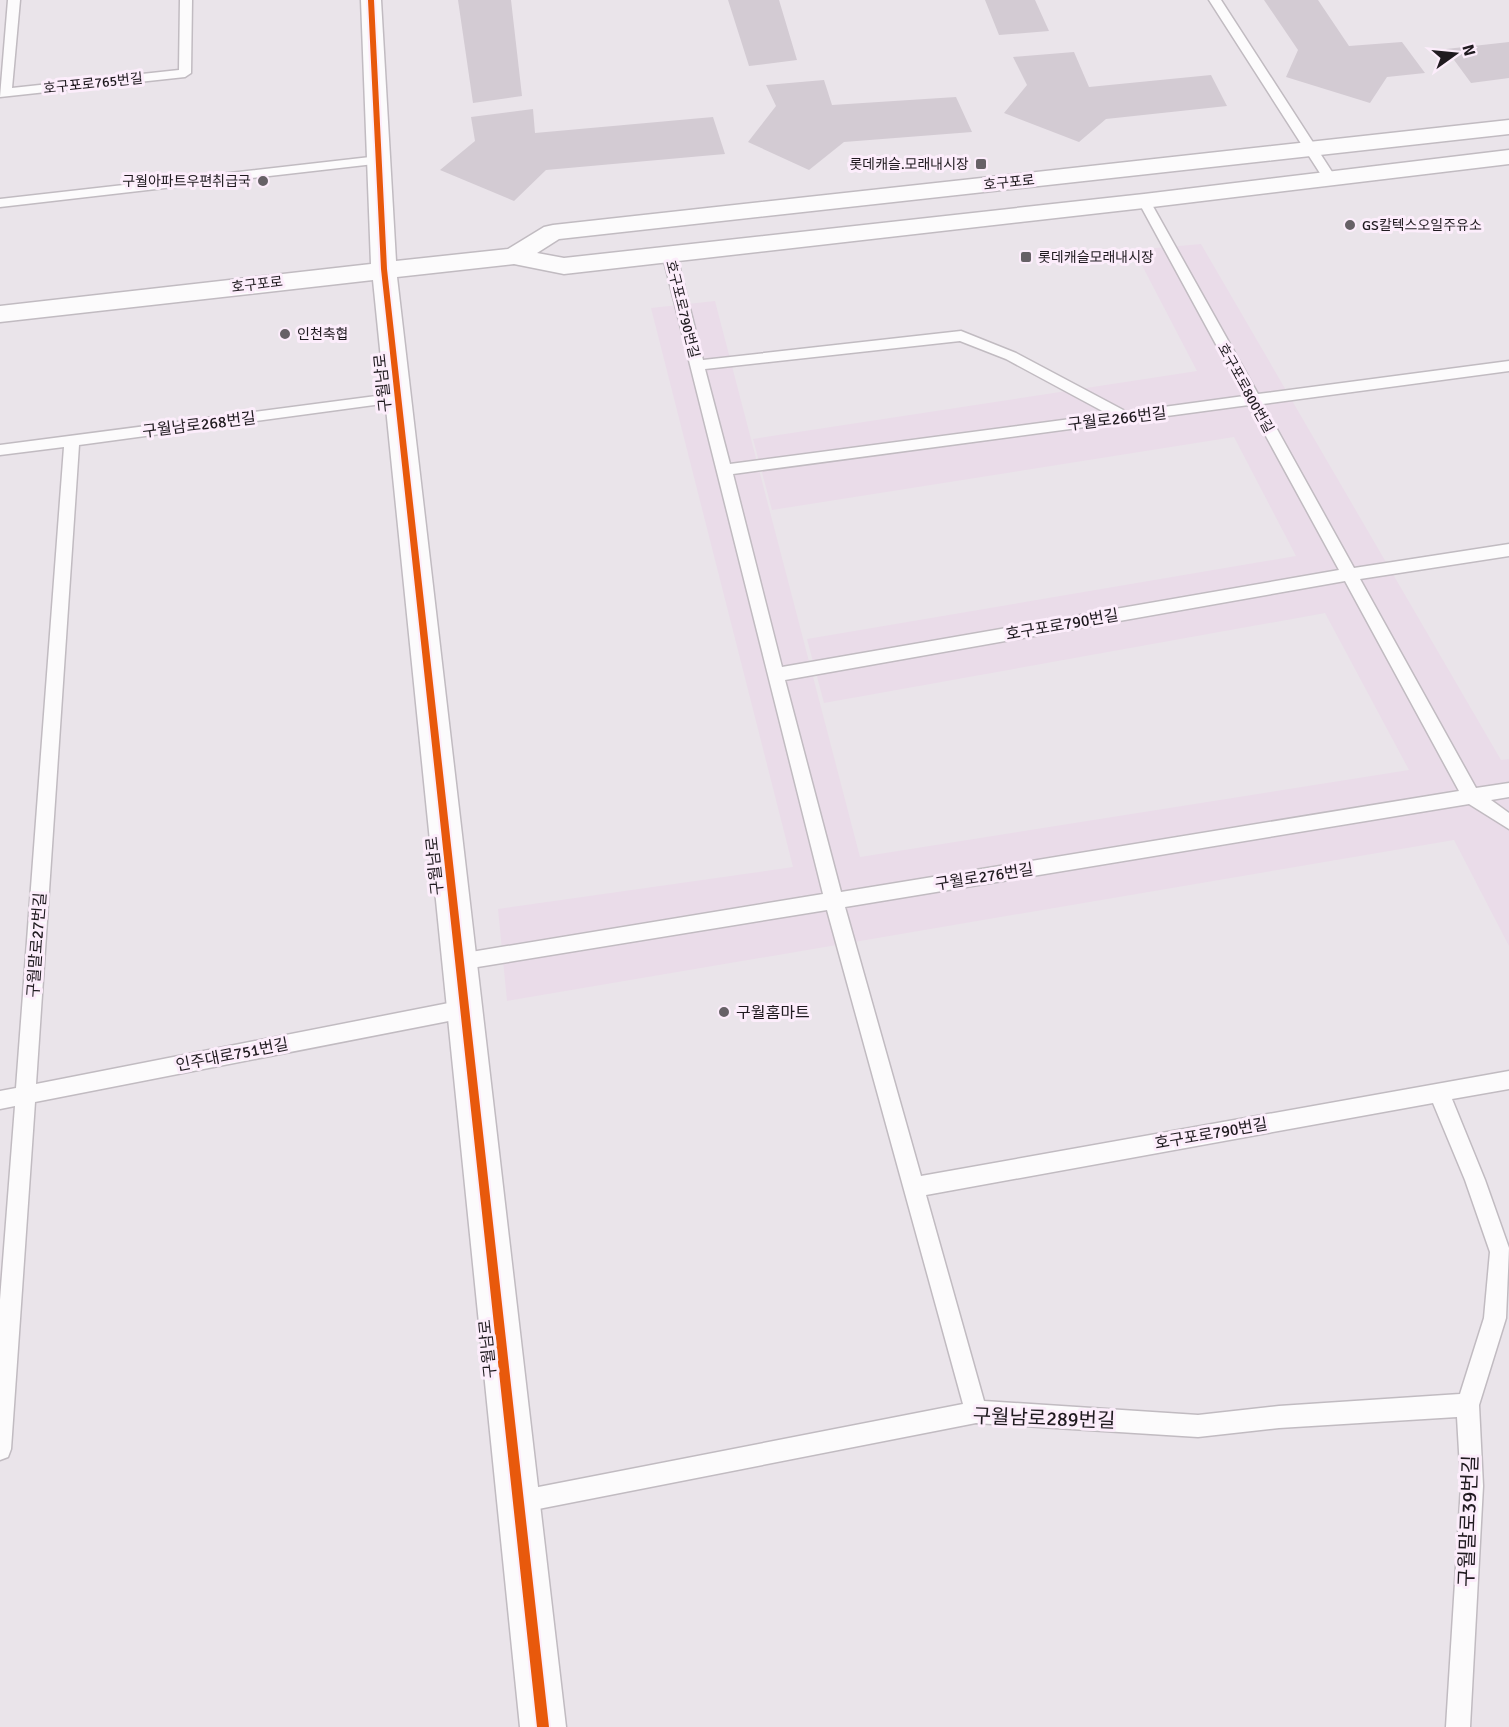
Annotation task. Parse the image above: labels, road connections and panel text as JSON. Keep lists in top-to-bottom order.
{
  "streets": {
    "main road": ["호구포로", "구월남로"],
    "lane": [
      "호구포로765번길",
      "호구포로790번길",
      "호구포로800번길",
      "구월로266번길",
      "구월남로268번길",
      "구월로276번길",
      "구월말로27번길",
      "인주대로751번길",
      "구월남로289번길",
      "구월말로39번길"
    ]
  },
  "crossings": [
    ["호구포로", "호구포로790번길"],
    ["호구포로", "구월남로"],
    ["호구포로", "호구포로800번길"],
    ["호구포로790번길", "호구포로800번길"],
    ["호구포로790번길", "구월로266번길"],
    ["호구포로790번길", "구월로276번길"],
    ["호구포로790번길", "구월남로289번길"],
    ["호구포로790번길", "구월말로39번길"],
    ["구월남로", "구월남로268번길"],
    ["구월남로", "구월로276번길"],
    ["구월남로", "인주대로751번길"],
    ["구월남로", "구월남로289번길"],
    ["호구포로800번길", "구월로266번길"],
    ["호구포로800번길", "구월로276번길"],
    ["구월남로268번길", "구월말로27번길"],
    ["구월말로27번길", "인주대로751번길"],
    ["구월남로289번길", "구월말로39번길"]
  ],
  "places": {
    "transit": ["롯데캐슬.모래내시장", "롯데캐슬모래내시장"],
    "other": [
      "구월아파트우편취급국",
      "GS칼텍스오일주유소",
      "인천축협",
      "구월홈마트"
    ]
  },
  "north": "right"
}
